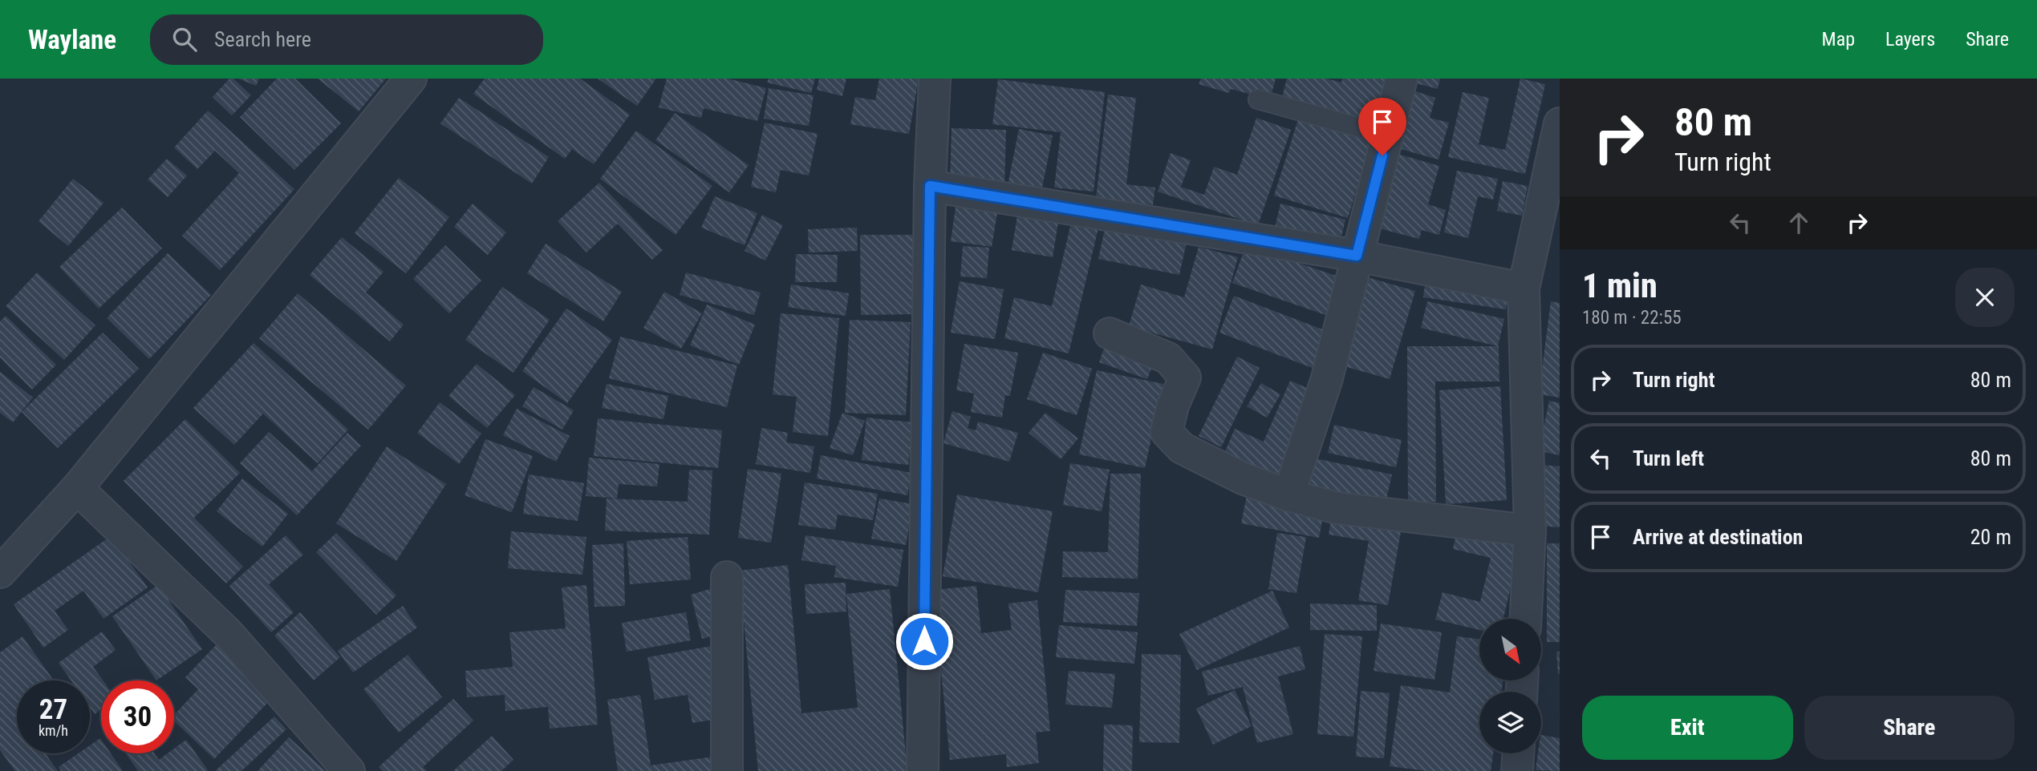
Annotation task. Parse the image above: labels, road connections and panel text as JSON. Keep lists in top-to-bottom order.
{
  "north": "bottom right",
  "page": {
    "header": "Waylane",
    "search": "Search here",
    "nav": ["Map", "Layers", "Share"],
    "turn": ["80 m", "Turn right"],
    "heading": ["1 min", "180 m · 22:55"],
    "list": [
      {
        "name": "Turn right",
        "value": "80 m"
      },
      {
        "name": "Turn left",
        "value": "80 m"
      },
      {
        "name": "Arrive at destination",
        "value": "20 m"
      }
    ],
    "speed": "27 km/h",
    "limit": "30",
    "buttons": ["Exit", "Share"]
  }
}
